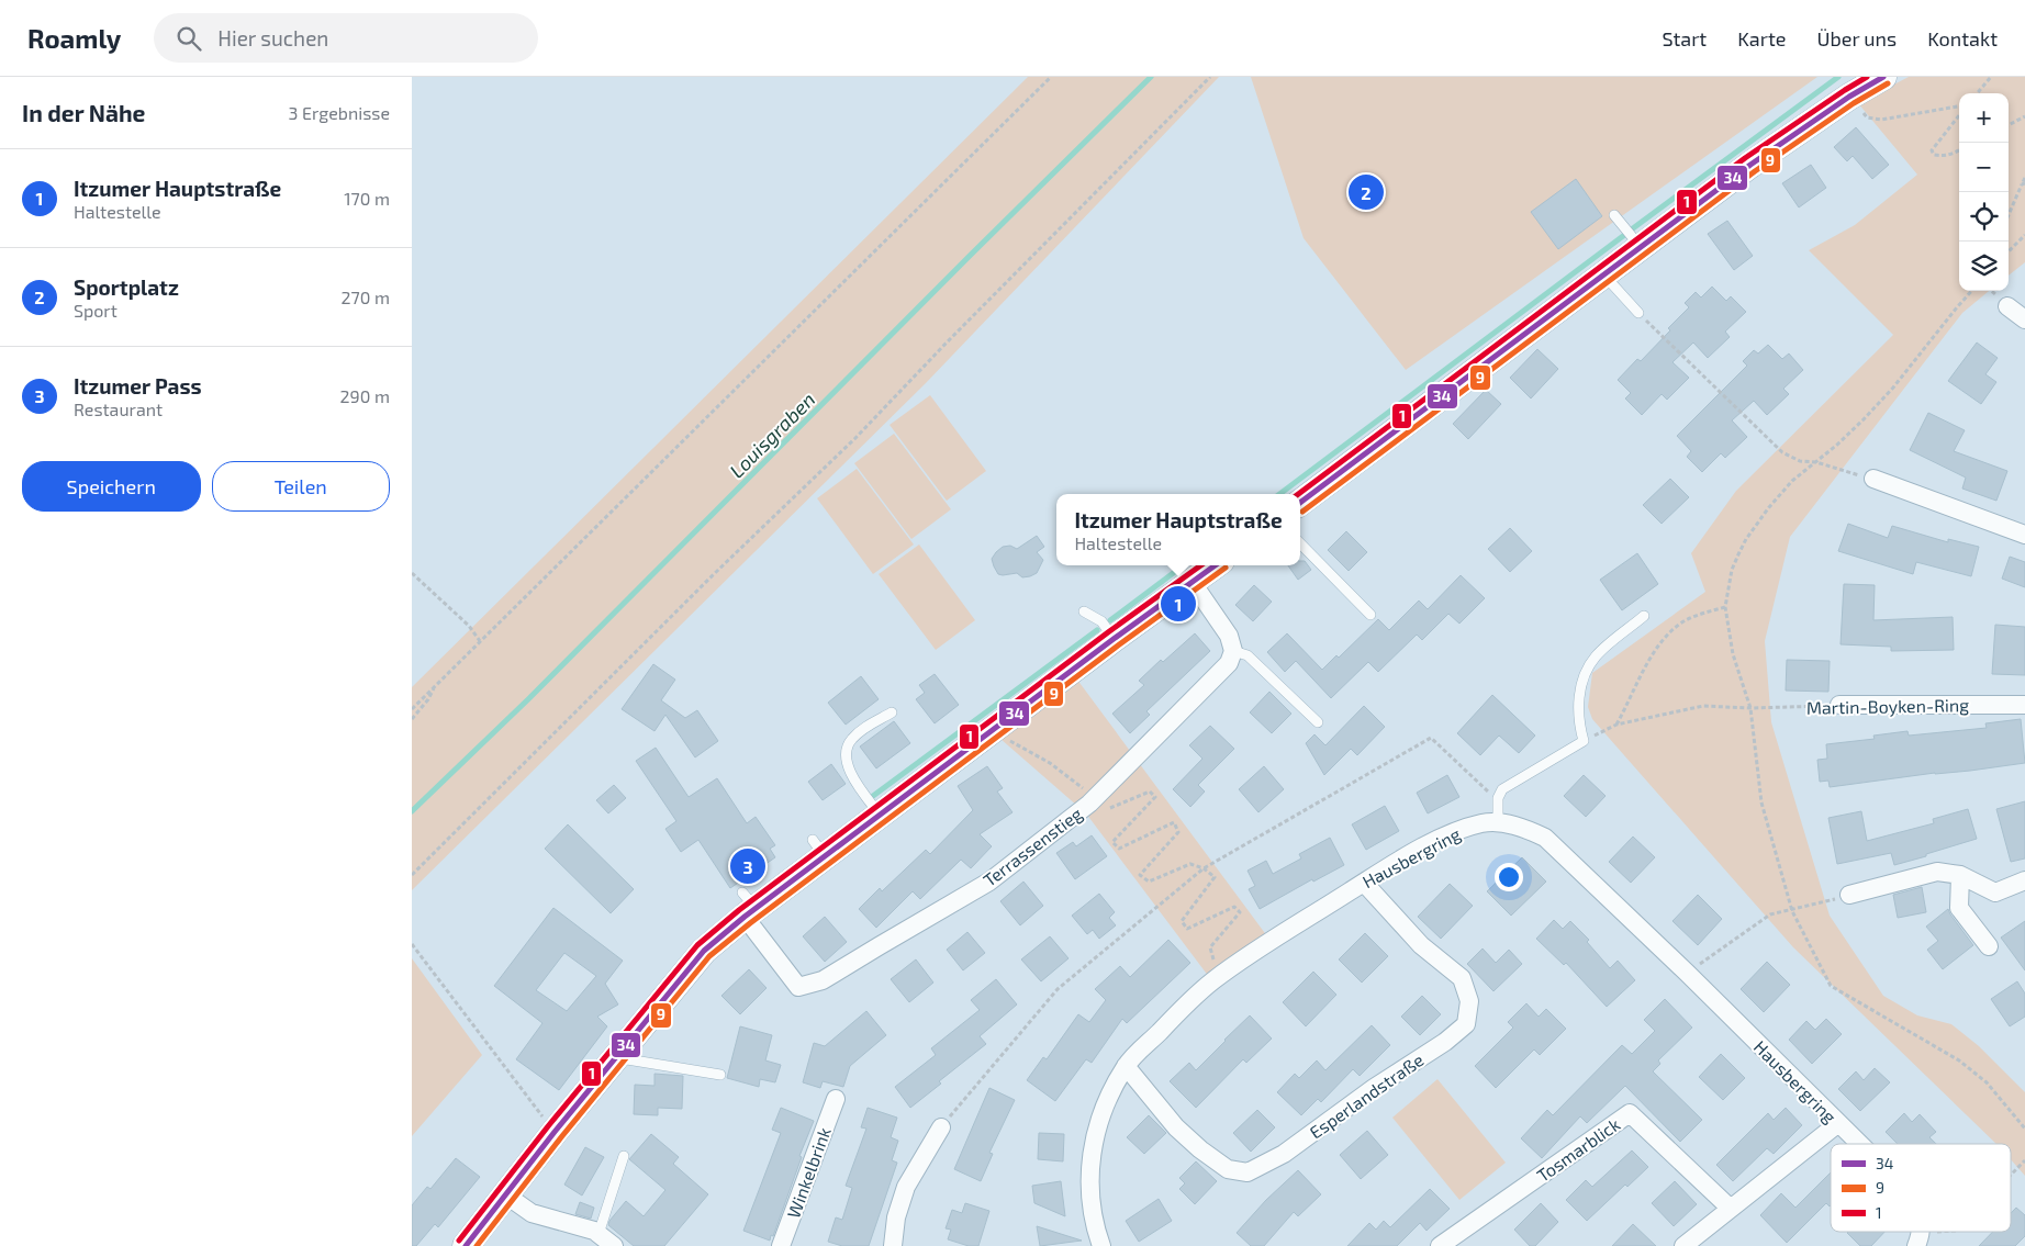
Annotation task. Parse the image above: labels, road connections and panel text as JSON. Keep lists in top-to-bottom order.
{
  "streets": {
    "street": [
      "Martin-Boyken-Ring",
      "Terrassenstieg",
      "Hausbergring",
      "Esperlandstraße",
      "Tosmarblick",
      "Winkelbrink"
    ]
  },
  "crossings": [
    ["Hausbergring", "Esperlandstraße"]
  ],
  "water": ["Louisgraben"],
  "lines": ["transit line 34", "transit line 1", "transit line 9"],
  "legend": ["34", "9", "1"],
  "page": {
    "header": "Roamly",
    "search": "Hier suchen",
    "nav": [
      "Start",
      "Karte",
      "Über uns",
      "Kontakt"
    ],
    "heading": ["In der Nähe", "3 Ergebnisse"],
    "map_buttons": ["+", "−"],
    "list": [
      {
        "mark": "1",
        "name": "Itzumer Hauptstraße",
        "note": "Haltestelle",
        "value": "170 m"
      },
      {
        "mark": "2",
        "name": "Sportplatz",
        "note": "Sport",
        "value": "270 m"
      },
      {
        "mark": "3",
        "name": "Itzumer Pass",
        "note": "Restaurant",
        "value": "290 m"
      }
    ],
    "pins": ["2", "1", "3"],
    "buttons": ["Speichern", "Teilen"],
    "popup": ["Itzumer Hauptstraße", "Haltestelle"]
  }
}
